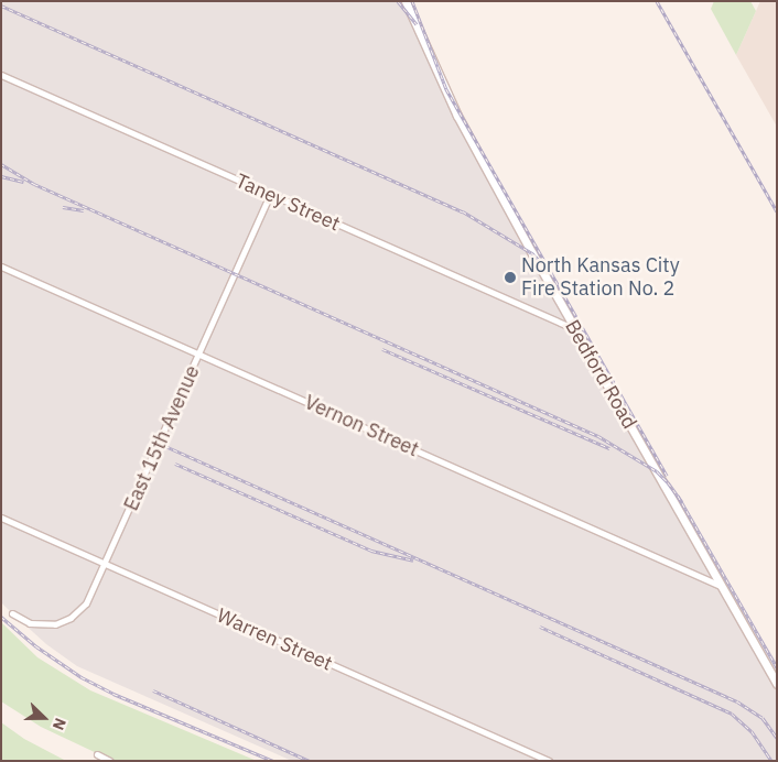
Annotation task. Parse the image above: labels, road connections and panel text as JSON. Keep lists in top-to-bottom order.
{
  "streets": {
    "street": [
      "Taney Street",
      "Bedford Road",
      "Vernon Street",
      "East 15th Avenue",
      "Warren Street"
    ]
  },
  "crossings": [
    ["Taney Street", "Bedford Road"],
    ["Taney Street", "East 15th Avenue"],
    ["Bedford Road", "Vernon Street"],
    ["Vernon Street", "East 15th Avenue"],
    ["East 15th Avenue", "Warren Street"]
  ],
  "places": ["North Kansas City Fire Station No. 2"],
  "north": "right"
}
